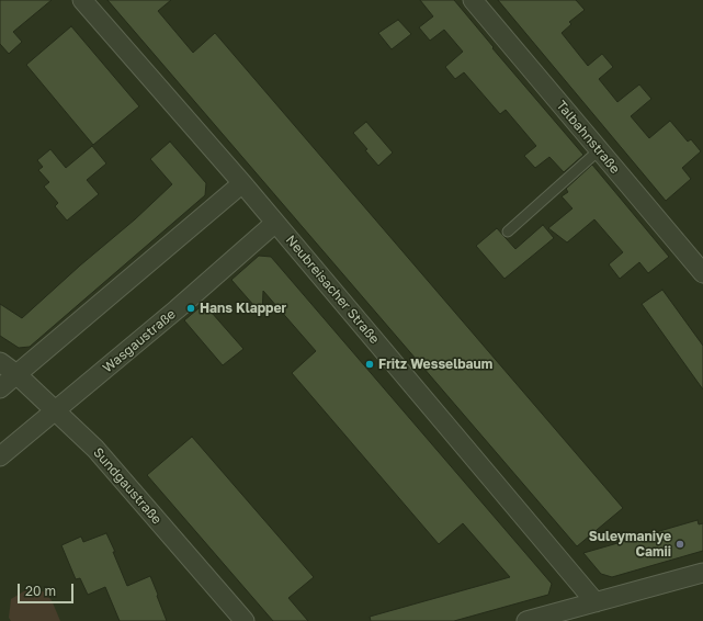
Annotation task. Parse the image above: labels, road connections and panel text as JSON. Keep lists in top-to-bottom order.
{
  "streets": {
    "street": [
      "Talbahnstraße",
      "Neubreisacher Straße",
      "Wasgaustraße",
      "Sundgaustraße"
    ]
  },
  "crossings": [
    ["Neubreisacher Straße", "Wasgaustraße"],
    ["Wasgaustraße", "Sundgaustraße"]
  ],
  "places": ["Hans Klapper", "Fritz Wesselbaum", "Suleymaniye Camii"],
  "scale_bar": "20 m"
}
